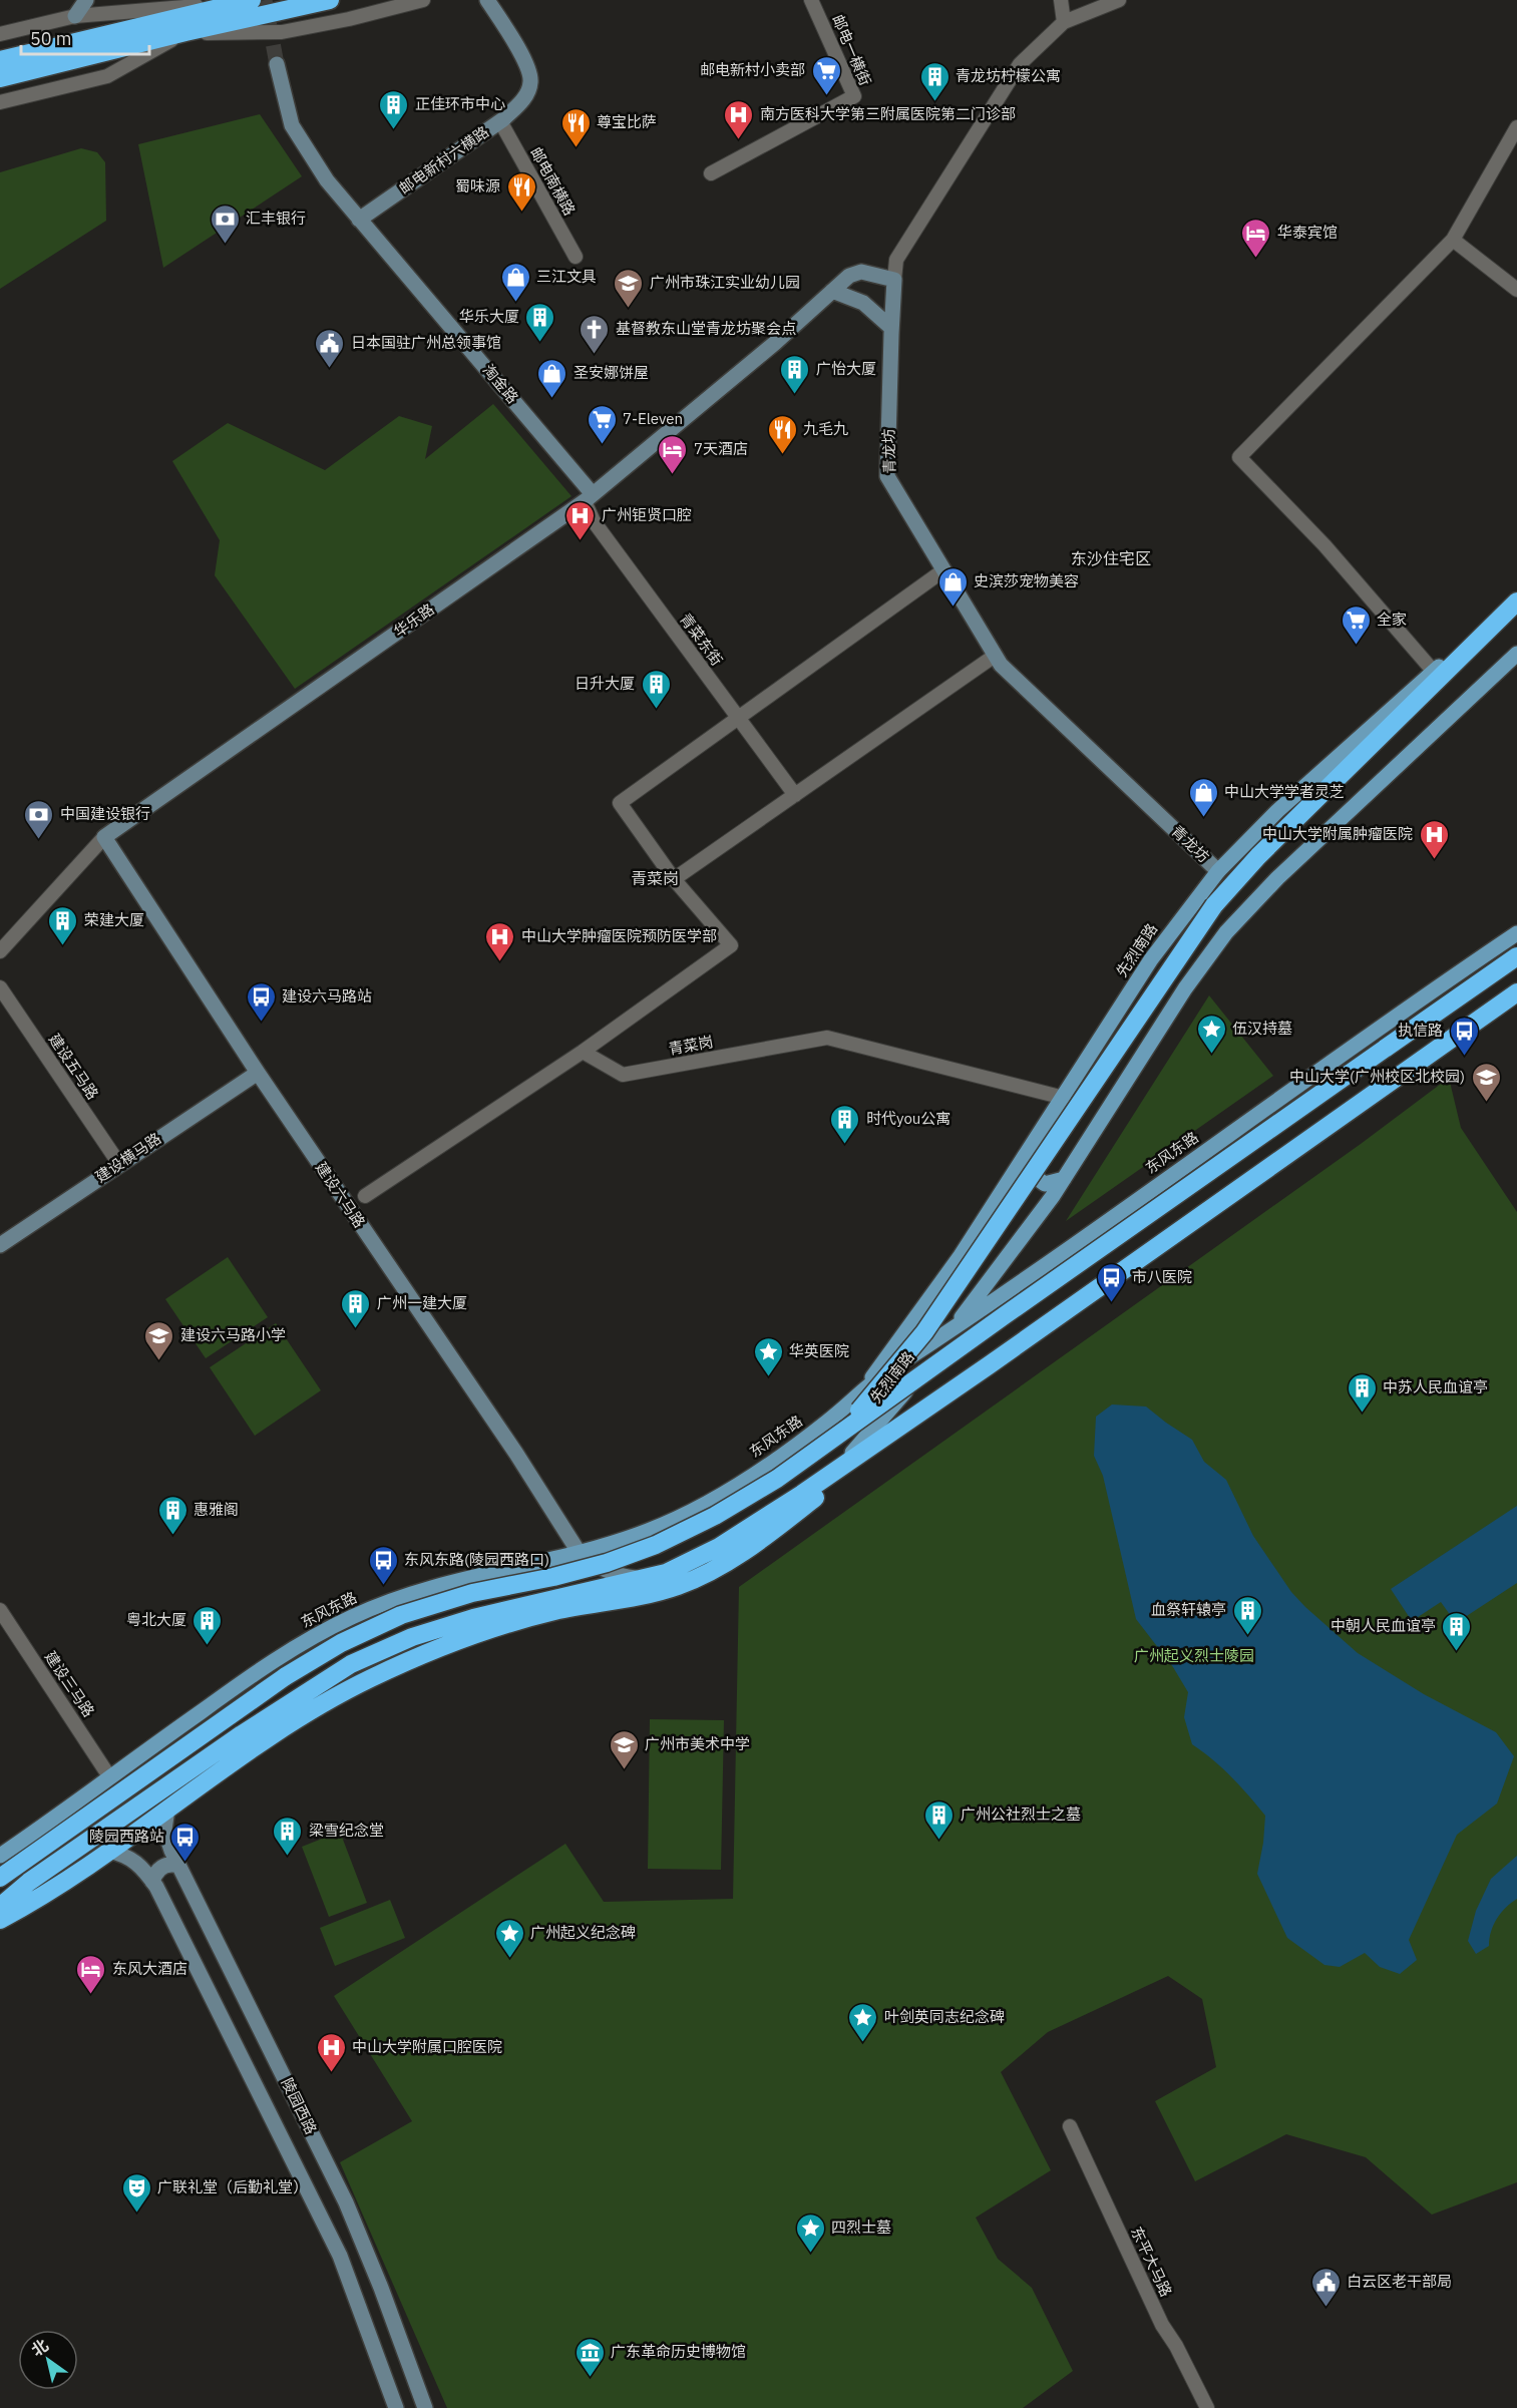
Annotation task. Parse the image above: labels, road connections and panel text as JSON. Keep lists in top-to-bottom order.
{
  "streets": {
    "main road": ["先烈南路", "东风东路"],
    "street": [
      "邮电一横街",
      "邮电新村六横路",
      "邮电南横路",
      "淘金路",
      "青龙坊",
      "华乐路",
      "青菜东街",
      "青菜岗",
      "建设五马路",
      "建设横马路",
      "建设六马路",
      "建设三马路",
      "陵园西路",
      "东平大马路"
    ]
  },
  "crossings": [
    ["邮电新村六横路", "邮电南横路"],
    ["邮电新村六横路", "淘金路"],
    ["淘金路", "华乐路"],
    ["淘金路", "青菜东街"],
    ["青龙坊", "华乐路"],
    ["青龙坊", "先烈南路"],
    ["华乐路", "青菜东街"],
    ["华乐路", "建设六马路"],
    ["先烈南路", "青菜岗"],
    ["先烈南路", "东风东路"],
    ["建设五马路", "建设横马路"],
    ["东风东路", "建设六马路"],
    ["东风东路", "建设三马路"],
    ["建设横马路", "建设六马路"]
  ],
  "districts": ["东沙住宅区", "青菜岗"],
  "parks": ["广州起义烈士陵园"],
  "places": {
    "supermarket": ["邮电新村小卖部", "7-Eleven", "全家"],
    "building": [
      "青龙坊柠檬公寓",
      "正佳环市中心",
      "华乐大厦",
      "广怡大厦",
      "日升大厦",
      "荣建大厦",
      "时代you公寓",
      "广州一建大厦",
      "中苏人民血谊亭",
      "惠雅阁",
      "血祭轩辕亭",
      "粤北大厦",
      "中朝人民血谊亭",
      "广州公社烈士之墓",
      "梁雪纪念堂"
    ],
    "hospital": [
      "南方医科大学第三附属医院第二门诊部",
      "广州钜贤口腔",
      "中山大学附属肿瘤医院",
      "中山大学肿瘤医院预防医学部",
      "中山大学附属口腔医院"
    ],
    "restaurant": ["尊宝比萨", "蜀味源", "九毛九"],
    "bank": ["汇丰银行", "中国建设银行"],
    "hotel": ["华泰宾馆", "7天酒店", "东风大酒店"],
    "shop": [
      "三江文具",
      "圣安娜饼屋",
      "史滨莎宠物美容",
      "中山大学学者灵芝"
    ],
    "school or university": [
      "广州市珠江实业幼儿园",
      "中山大学(广州校区北校园)",
      "建设六马路小学",
      "广州市美术中学"
    ],
    "church": ["基督教东山堂青龙坊聚会点"],
    "public building": ["日本国驻广州总领事馆", "白云区老干部局"],
    "bus stop": [
      "建设六马路站",
      "执信路",
      "市八医院",
      "东风东路(陵园西路口)",
      "陵园西路站"
    ],
    "place": [
      "伍汉持墓",
      "华英医院",
      "广州起义纪念碑",
      "叶剑英同志纪念碑",
      "四烈士墓"
    ],
    "theatre": ["广联礼堂（后勤礼堂）"],
    "museum": ["广东革命历史博物馆"]
  },
  "scale_bar": "50 m",
  "north": "top left"
}
